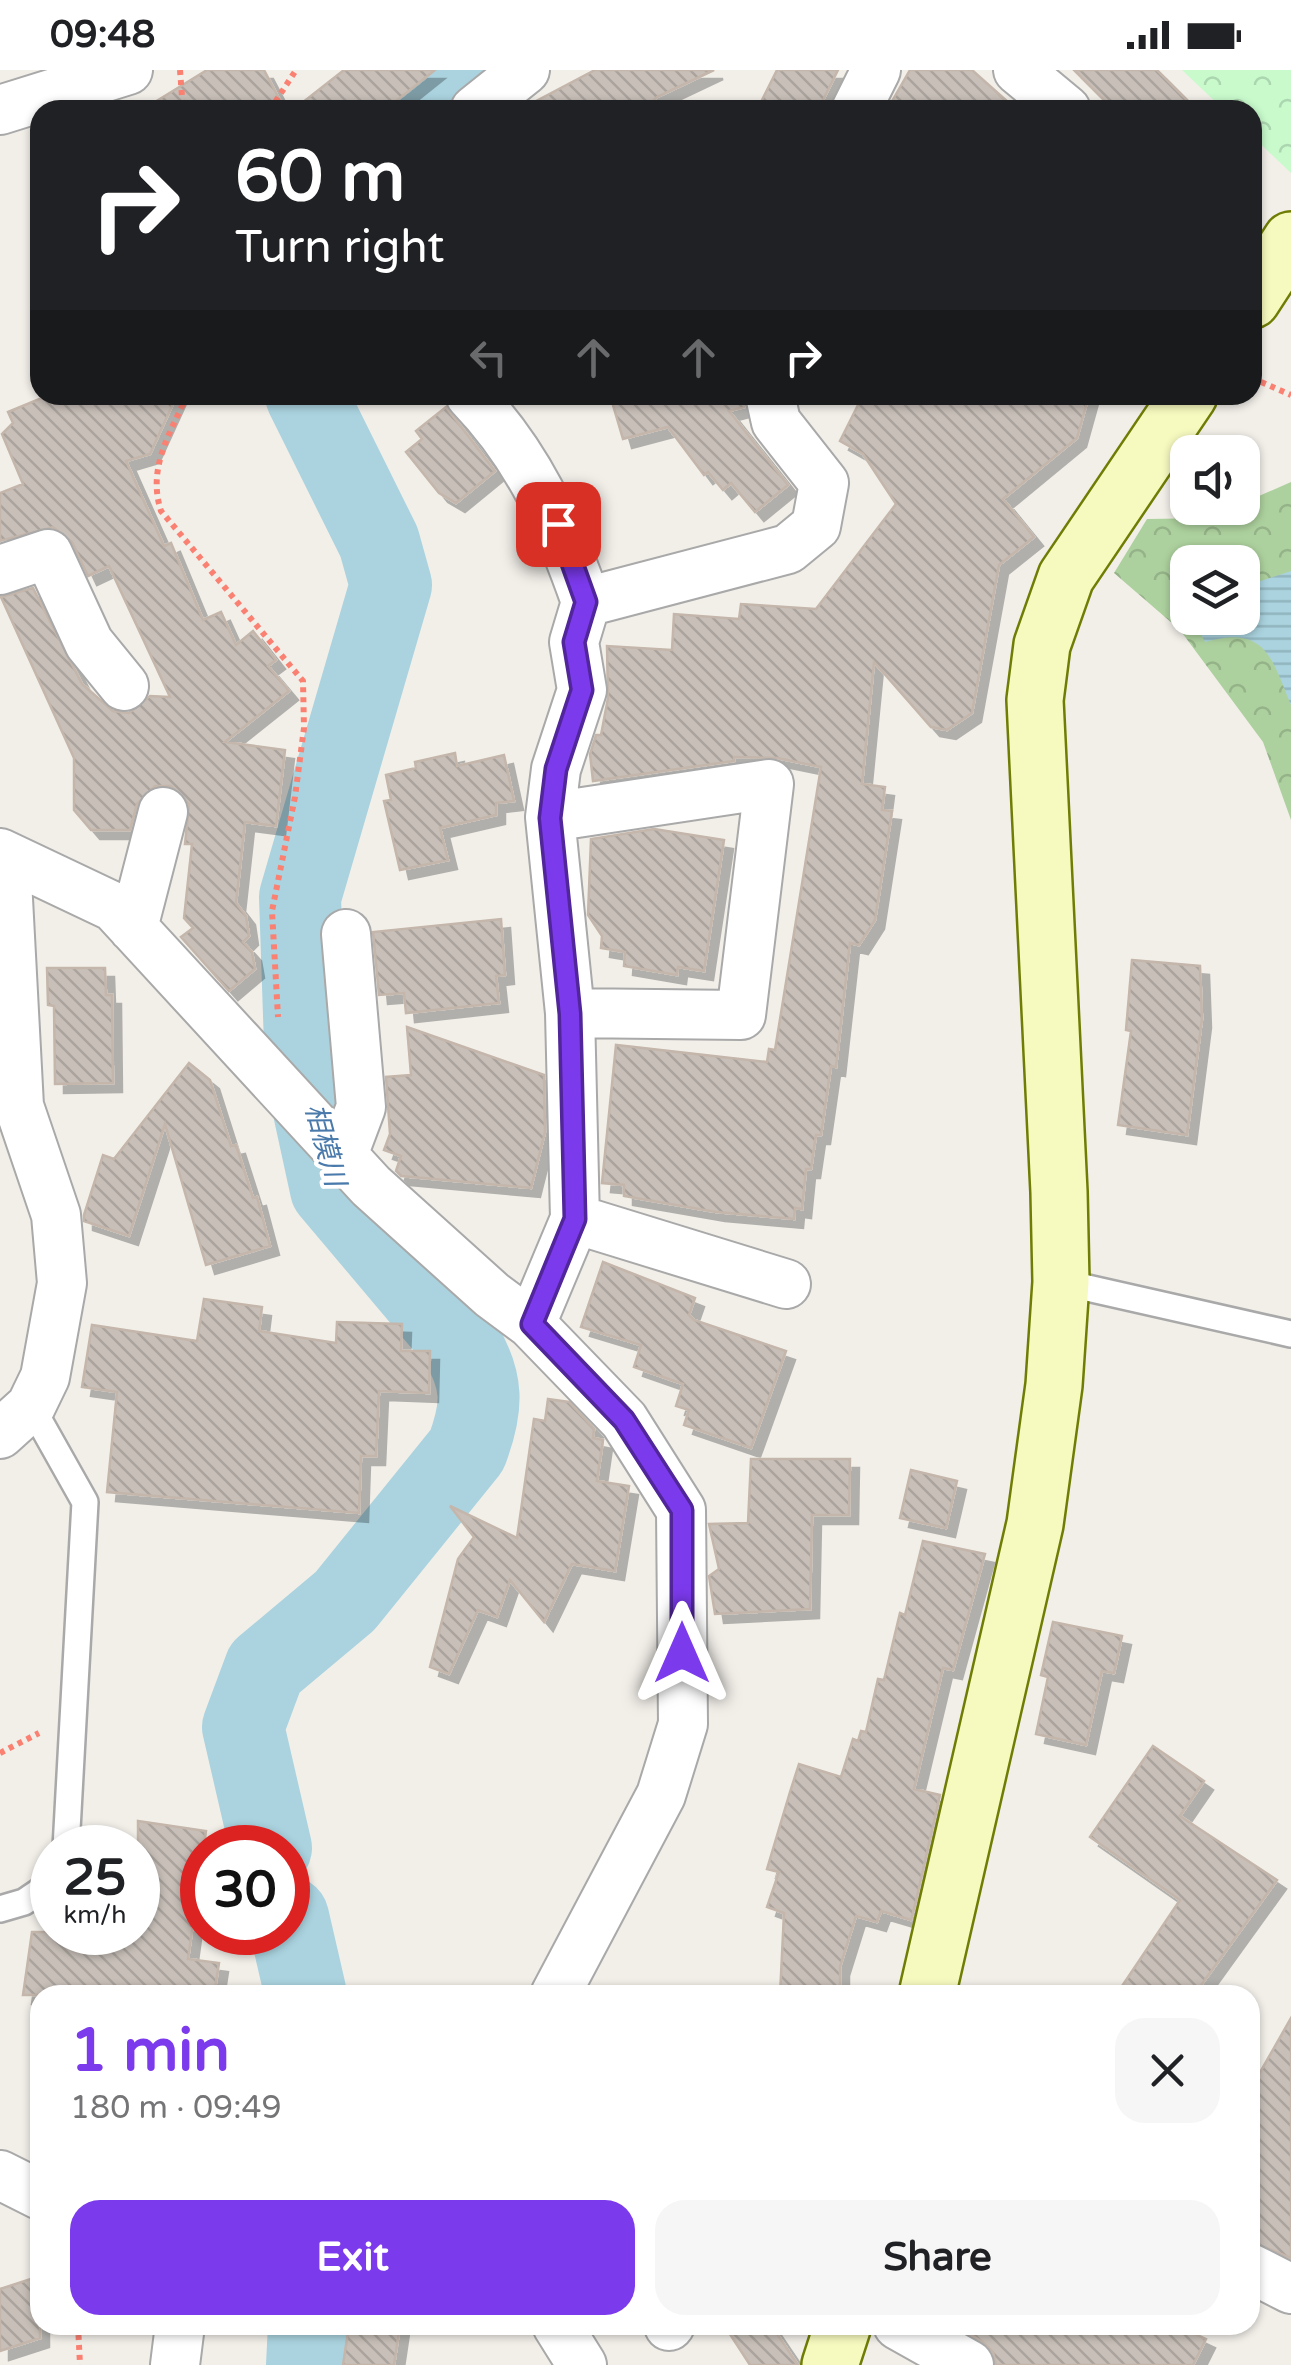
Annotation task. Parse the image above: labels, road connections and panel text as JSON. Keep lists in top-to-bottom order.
{
  "water": ["相模川"],
  "page": {
    "status": "09:48",
    "turn": ["60 m", "Turn right"],
    "speed": "25 km/h",
    "limit": "30",
    "heading": ["1 min", "180 m · 09:49"],
    "buttons": ["Exit", "Share"]
  }
}
